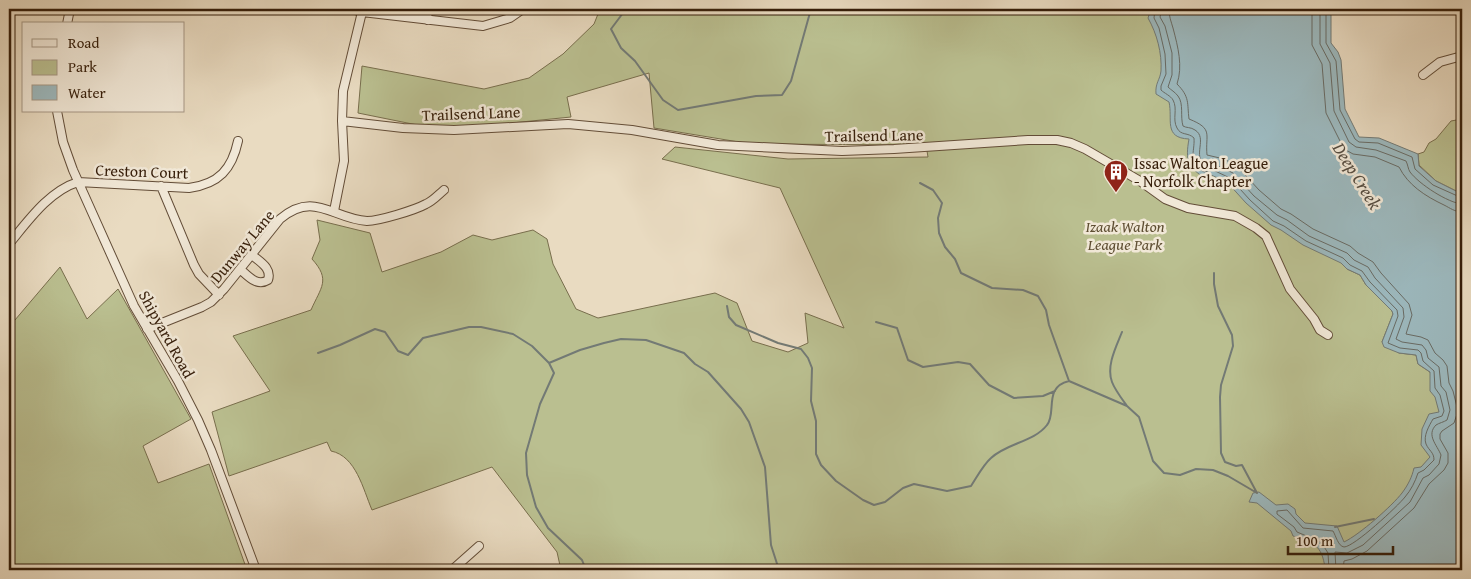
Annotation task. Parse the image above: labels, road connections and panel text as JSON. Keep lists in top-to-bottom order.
{
  "streets": {
    "street": [
      "Trailsend Lane",
      "Creston Court",
      "Dunway Lane",
      "Shipyard Road"
    ]
  },
  "crossings": [
    ["Creston Court", "Shipyard Road"],
    ["Dunway Lane", "Shipyard Road"]
  ],
  "water": ["Deep Creek"],
  "parks": ["Izaak Walton League Park"],
  "places": {
    "building": ["Issac Walton League - Norfolk Chapter"]
  },
  "legend": ["Road", "Park", "Water"],
  "scale_bar": "100 m"
}
